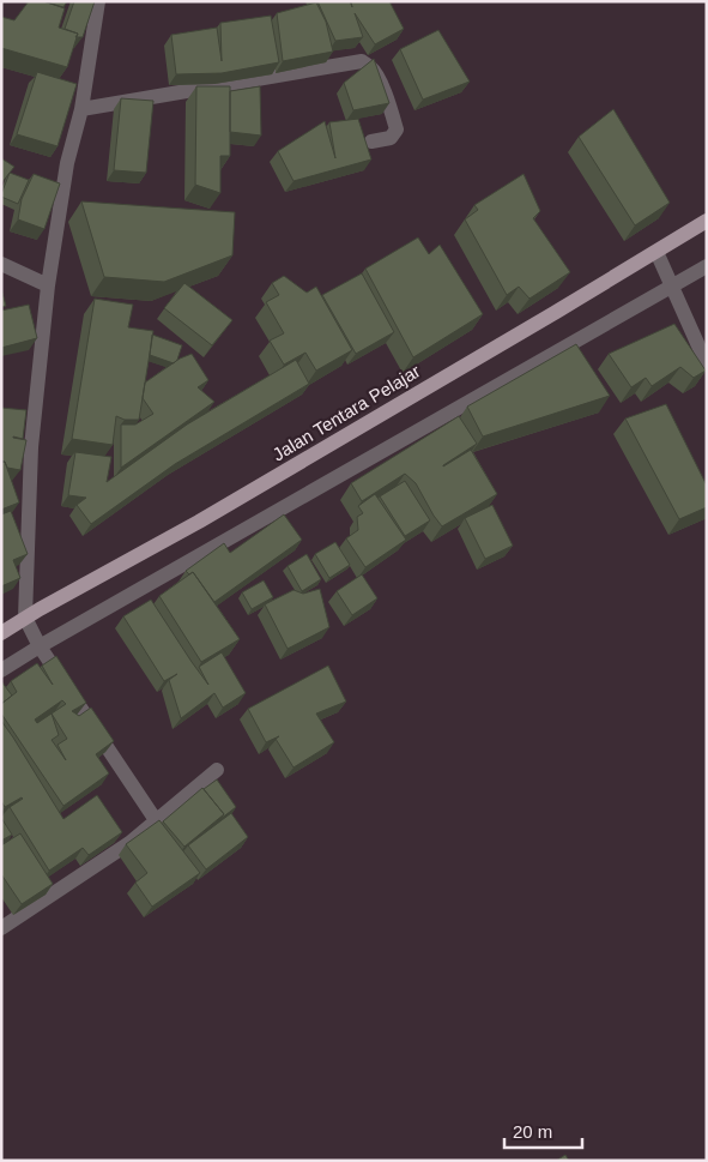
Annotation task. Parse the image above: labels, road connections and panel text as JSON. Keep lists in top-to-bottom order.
{
  "streets": {
    "main road": ["Jalan Tentara Pelajar"]
  },
  "scale_bar": "20 m"
}
